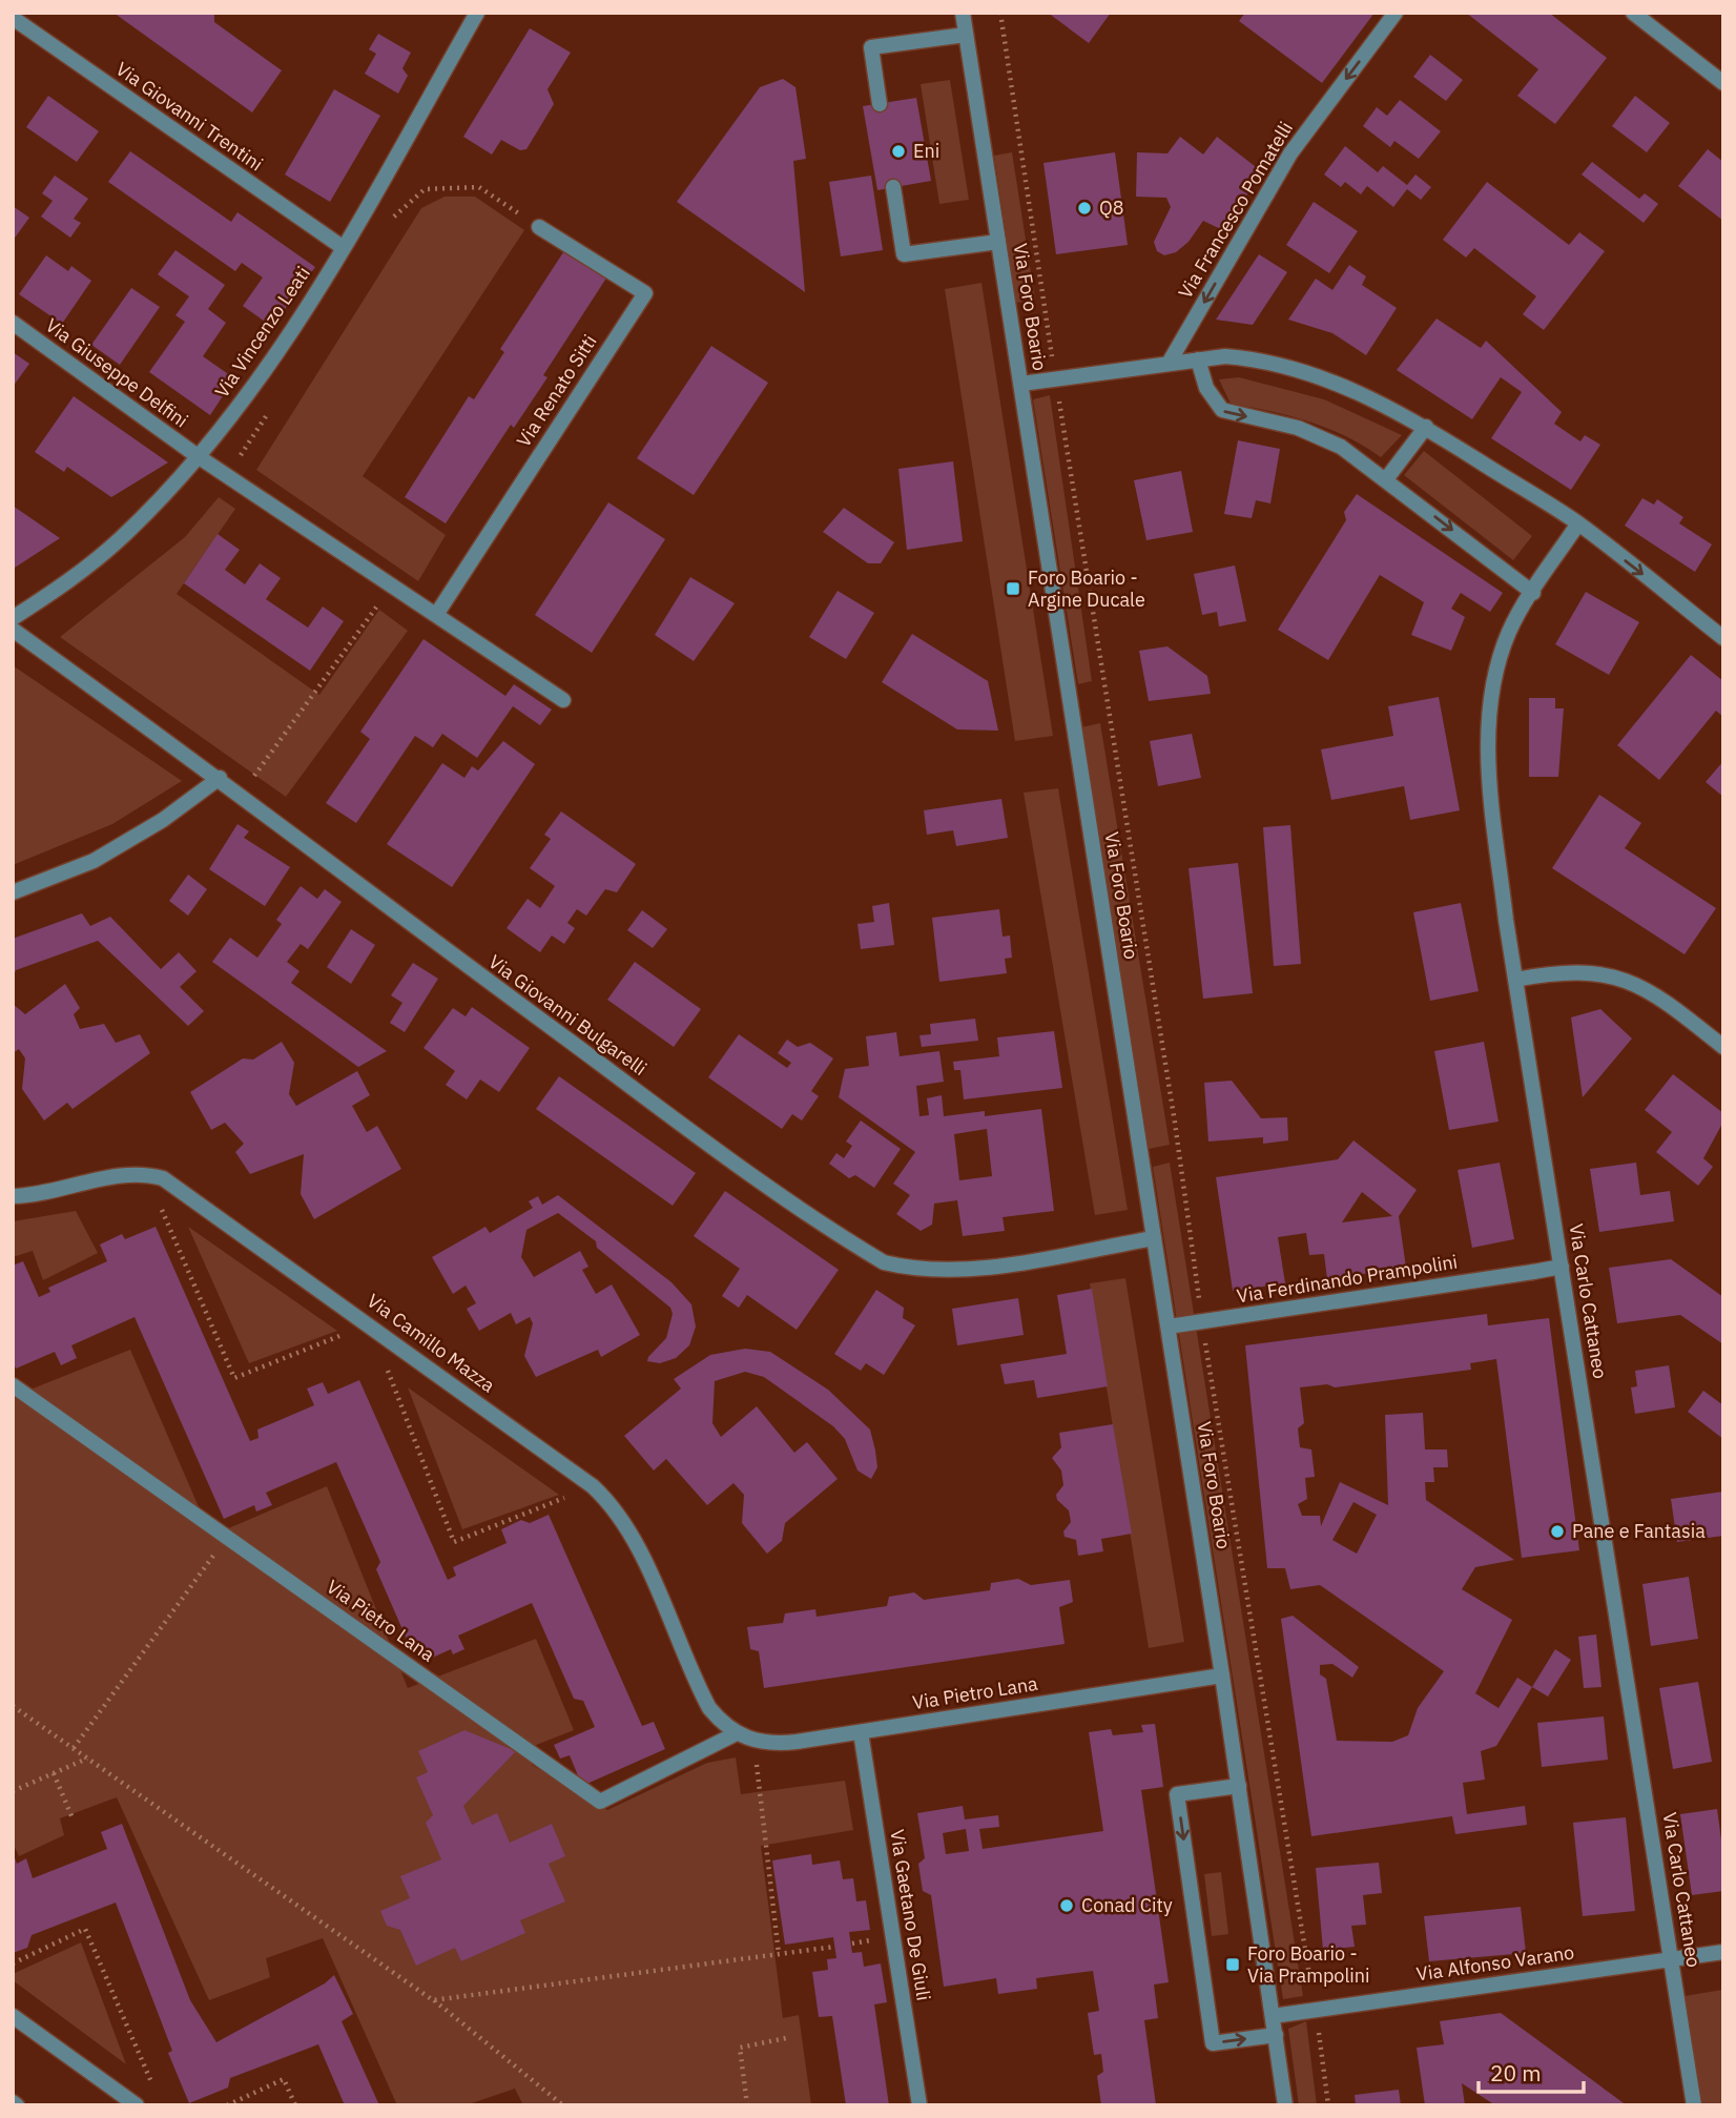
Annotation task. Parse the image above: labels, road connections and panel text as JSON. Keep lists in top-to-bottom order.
{
  "streets": {
    "street": [
      "Via Giovanni Trentini",
      "Via Francesco Pomatelli",
      "Via Foro Boario",
      "Via Vincenzo Leati",
      "Via Giuseppe Delfini",
      "Via Renato Sitti",
      "Via Giovanni Bulgarelli",
      "Via Ferdinando Prampolini",
      "Via Carlo Cattaneo",
      "Via Camillo Mazza",
      "Via Pietro Lana",
      "Via Gaetano De Giuli",
      "Via Alfonso Varano"
    ]
  },
  "crossings": [
    ["Via Giovanni Trentini", "Via Vincenzo Leati"],
    ["Via Foro Boario", "Via Giovanni Bulgarelli"],
    ["Via Foro Boario", "Via Ferdinando Prampolini"],
    ["Via Foro Boario", "Via Pietro Lana"],
    ["Via Foro Boario", "Via Alfonso Varano"],
    ["Via Vincenzo Leati", "Via Giuseppe Delfini"],
    ["Via Ferdinando Prampolini", "Via Carlo Cattaneo"],
    ["Via Carlo Cattaneo", "Via Alfonso Varano"],
    ["Via Camillo Mazza", "Via Pietro Lana"],
    ["Via Pietro Lana", "Via Gaetano De Giuli"]
  ],
  "one_way": ["Via Francesco Pomatelli"],
  "places": {
    "other": [
      "Eni",
      "Q8",
      "Pane e Fantasia",
      "Conad City"
    ],
    "transit": ["Foro Boario - Argine Ducale", "Foro Boario - Via Prampolini"]
  },
  "scale_bar": "20 m"
}
